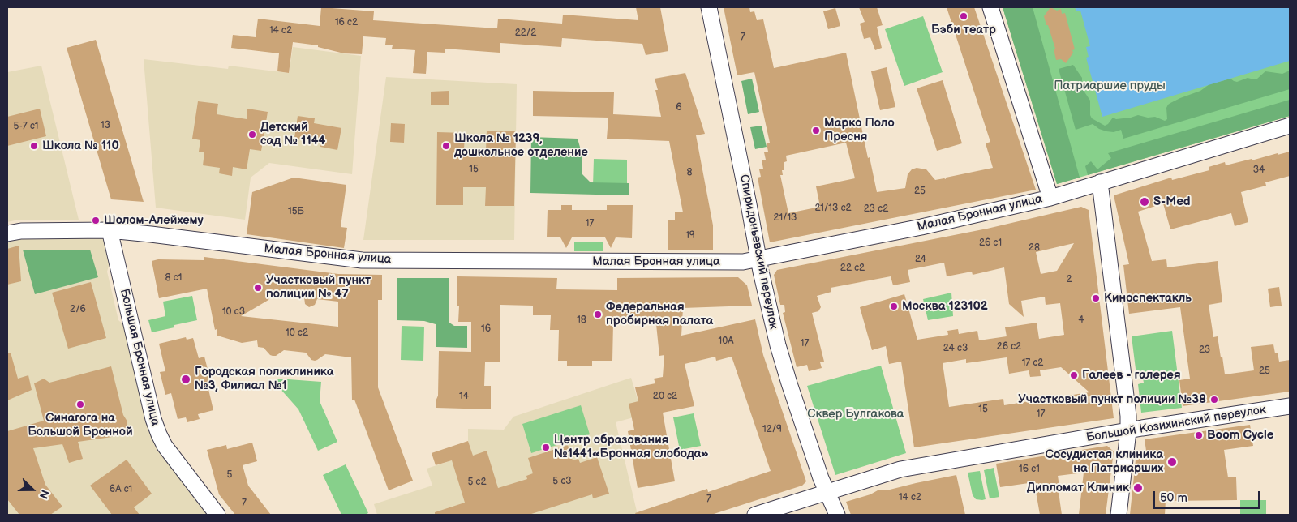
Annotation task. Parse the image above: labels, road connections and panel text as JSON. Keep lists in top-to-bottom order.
{
  "streets": {
    "street": [
      "Малая Бронная улица",
      "Спиридоньевский переулок",
      "Большая Бронная улица",
      "Большой Козихинский переулок"
    ]
  },
  "crossings": [
    ["Малая Бронная улица", "Спиридоньевский переулок"],
    ["Малая Бронная улица", "Большая Бронная улица"],
    ["Спиридоньевский переулок", "Большой Козихинский переулок"]
  ],
  "parks": ["Патриаршие пруды", "Сквер Булгакова"],
  "places": [
    "Бэби театр",
    "Марко Поло Пресня",
    "Детский сад № 1144",
    "Школа № 110",
    "Школа № 1239, дошкольное отделение",
    "S-Med",
    "Шолом-Алейхему",
    "Участковый пункт полиции № 47",
    "Киноспектакль",
    "Москва 123102",
    "Федеральная пробирная палата",
    "Галеев - галерея",
    "Городская поликлиника №3, Филиал №1",
    "Участковый пункт полиции №38",
    "Синагога на Большой Бронной",
    "Boom Cycle",
    "Центр образования №1441«Бронная слобода»",
    "Сосудистая клиника на Патриарших",
    "Дипломат Клиник"
  ],
  "house_numbers": [
    "16 с2",
    "14 с2",
    "22/2",
    "7",
    "6",
    "13",
    "5-7 с1",
    "15",
    "34",
    "8",
    "25",
    "21/13 с2",
    "23 с2",
    "15Б",
    "21/13",
    "17",
    "19",
    "26 с1",
    "28",
    "24",
    "22 с2",
    "8 с1",
    "2",
    "2/6",
    "10 с3",
    "18",
    "4",
    "16",
    "10 с2",
    "10А",
    "17",
    "26 с2",
    "24 с3",
    "23",
    "17 с2",
    "25",
    "14",
    "20 с2",
    "15",
    "17",
    "12/9",
    "16 с1",
    "5",
    "5 с3",
    "5 с2",
    "6А с1",
    "14 с2",
    "7",
    "7"
  ],
  "scale_bar": "50 m",
  "north": "right"
}
